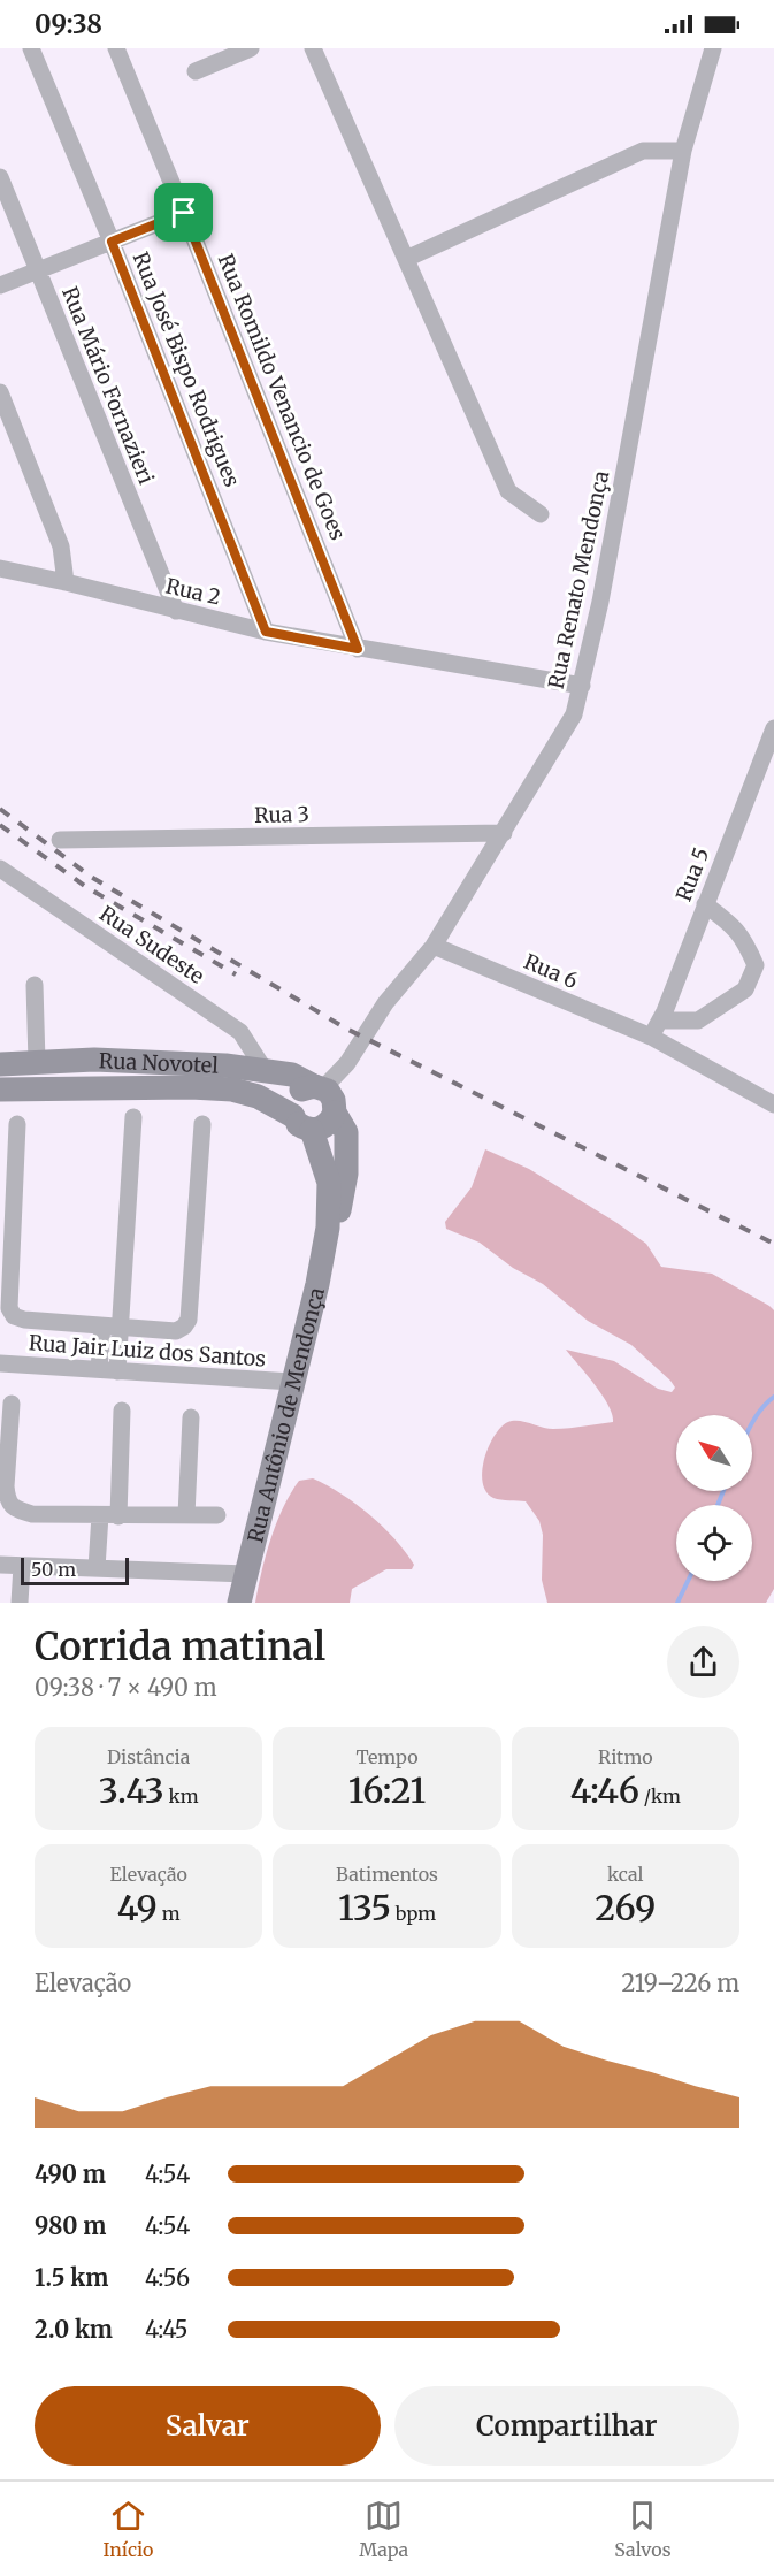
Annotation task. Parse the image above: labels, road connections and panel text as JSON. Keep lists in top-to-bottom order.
{
  "streets": {
    "street": [
      "Rua José Bispo Rodrigues",
      "Rua Mário Fornazieri",
      "Rua Romildo Venancio de Goes",
      "Rua Renato Mendonça",
      "Rua 2",
      "Rua 3",
      "Rua 5",
      "Rua Sudeste",
      "Rua 6",
      "Rua Novotel",
      "Rua Jair Luiz dos Santos",
      "Rua Antônio de Mendonça"
    ]
  },
  "crossings": [
    ["Rua José Bispo Rodrigues", "Rua 2"],
    ["Rua Mário Fornazieri", "Rua 2"],
    ["Rua Romildo Venancio de Goes", "Rua 2"],
    ["Rua Renato Mendonça", "Rua 2"],
    ["Rua Renato Mendonça", "Rua 3"],
    ["Rua Renato Mendonça", "Rua 6"],
    ["Rua Renato Mendonça", "Rua Novotel"],
    ["Rua Renato Mendonça", "Rua Antônio de Mendonça"],
    ["Rua 5", "Rua 6"],
    ["Rua Sudeste", "Rua Novotel"],
    ["Rua Novotel", "Rua Antônio de Mendonça"],
    ["Rua Jair Luiz dos Santos", "Rua Antônio de Mendonça"]
  ],
  "scale_bar": "50 m",
  "north": "top left",
  "page": {
    "status": "09:38",
    "scale": "50 m",
    "heading": ["Corrida matinal", "09:38 · 7 × 490 m"],
    "stats": [
      ["Distância", "3.43 km"],
      ["Tempo", "16:21"],
      ["Ritmo", "4:46 /km"],
      ["Elevação", "49 m"],
      ["Batimentos", "135 bpm"],
      ["kcal", "269"]
    ],
    "chart": ["Elevação", "219–226 m"],
    "list": [
      {
        "name": "490 m",
        "note": "4:54"
      },
      {
        "name": "980 m",
        "note": "4:54"
      },
      {
        "name": "1.5 km",
        "note": "4:56"
      },
      {
        "name": "2.0 km",
        "note": "4:45"
      }
    ],
    "buttons": ["Salvar", "Compartilhar"],
    "tabs": ["Início", "Mapa", "Salvos"]
  }
}
